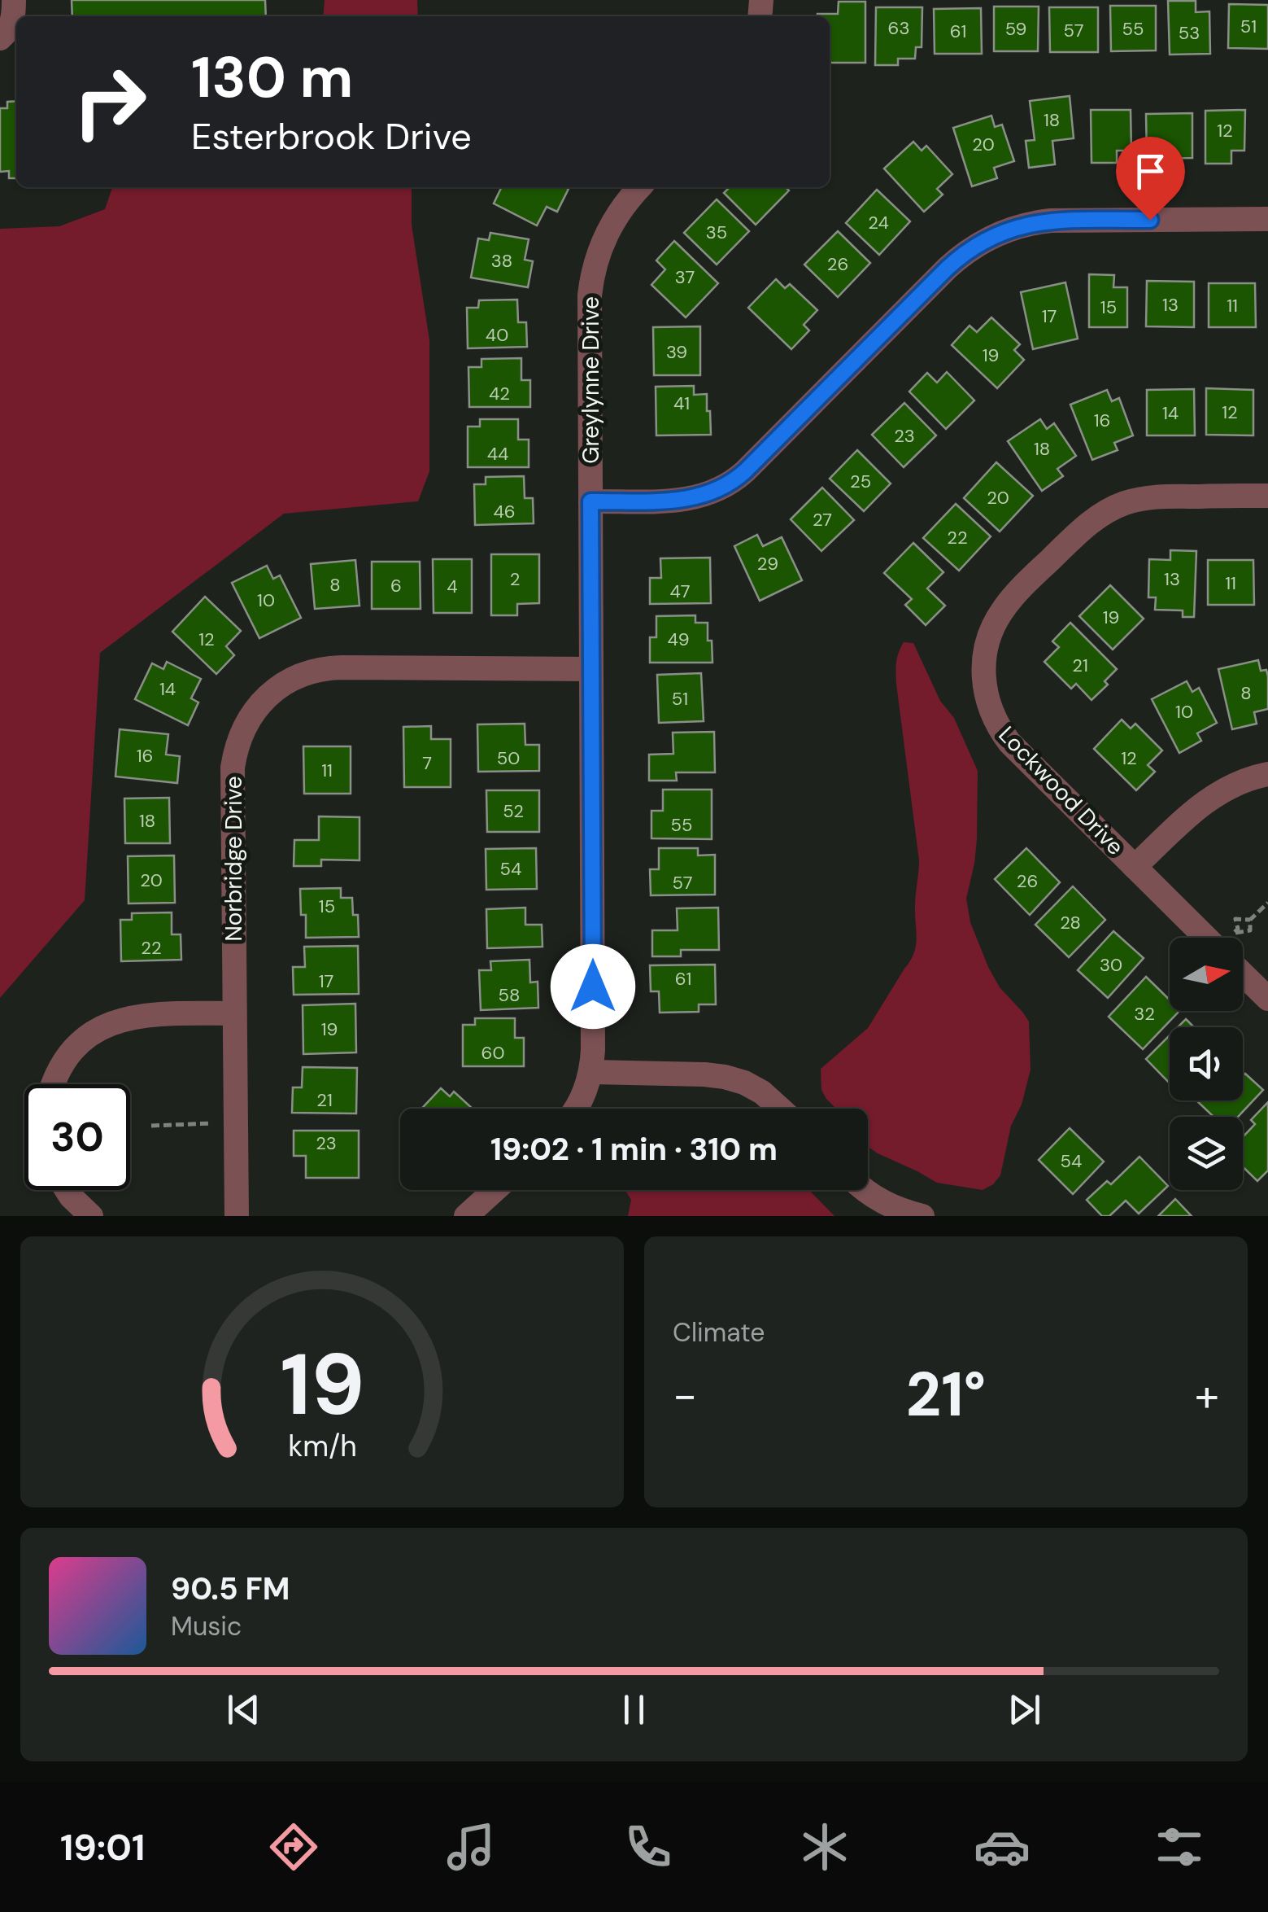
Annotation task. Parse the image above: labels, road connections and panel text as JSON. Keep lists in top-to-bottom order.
{
  "streets": {
    "street": ["Greylynne Drive", "Lockwood Drive", "Norbridge Drive"]
  },
  "crossings": [
    ["Greylynne Drive", "Norbridge Drive"]
  ],
  "house_numbers": [
    "51",
    "63",
    "59",
    "55",
    "57",
    "61",
    "53",
    "18",
    "12",
    "20",
    "24",
    "35",
    "38",
    "26",
    "37",
    "13",
    "11",
    "15",
    "17",
    "40",
    "39",
    "19",
    "42",
    "41",
    "12",
    "14",
    "16",
    "23",
    "18",
    "44",
    "25",
    "20",
    "46",
    "27",
    "22",
    "29",
    "2",
    "13",
    "11",
    "8",
    "6",
    "4",
    "47",
    "10",
    "19",
    "12",
    "49",
    "21",
    "14",
    "8",
    "51",
    "10",
    "16",
    "50",
    "12",
    "7",
    "11",
    "52",
    "18",
    "55",
    "54",
    "20",
    "26",
    "57",
    "15",
    "28",
    "22",
    "30",
    "61",
    "17",
    "58",
    "32",
    "19",
    "60",
    "21",
    "23",
    "54"
  ],
  "north": "right",
  "page": {
    "turn": ["130 m", "Esterbrook Drive"],
    "limit": "30",
    "trip": "19:02 · 1 min · 310 m",
    "tile": "Climate",
    "heat": ["−", "21°", "+"],
    "song": ["90.5 FM", "Music"],
    "tabs": "19:01",
    "gauge": ["19", "km/h"]
  }
}
